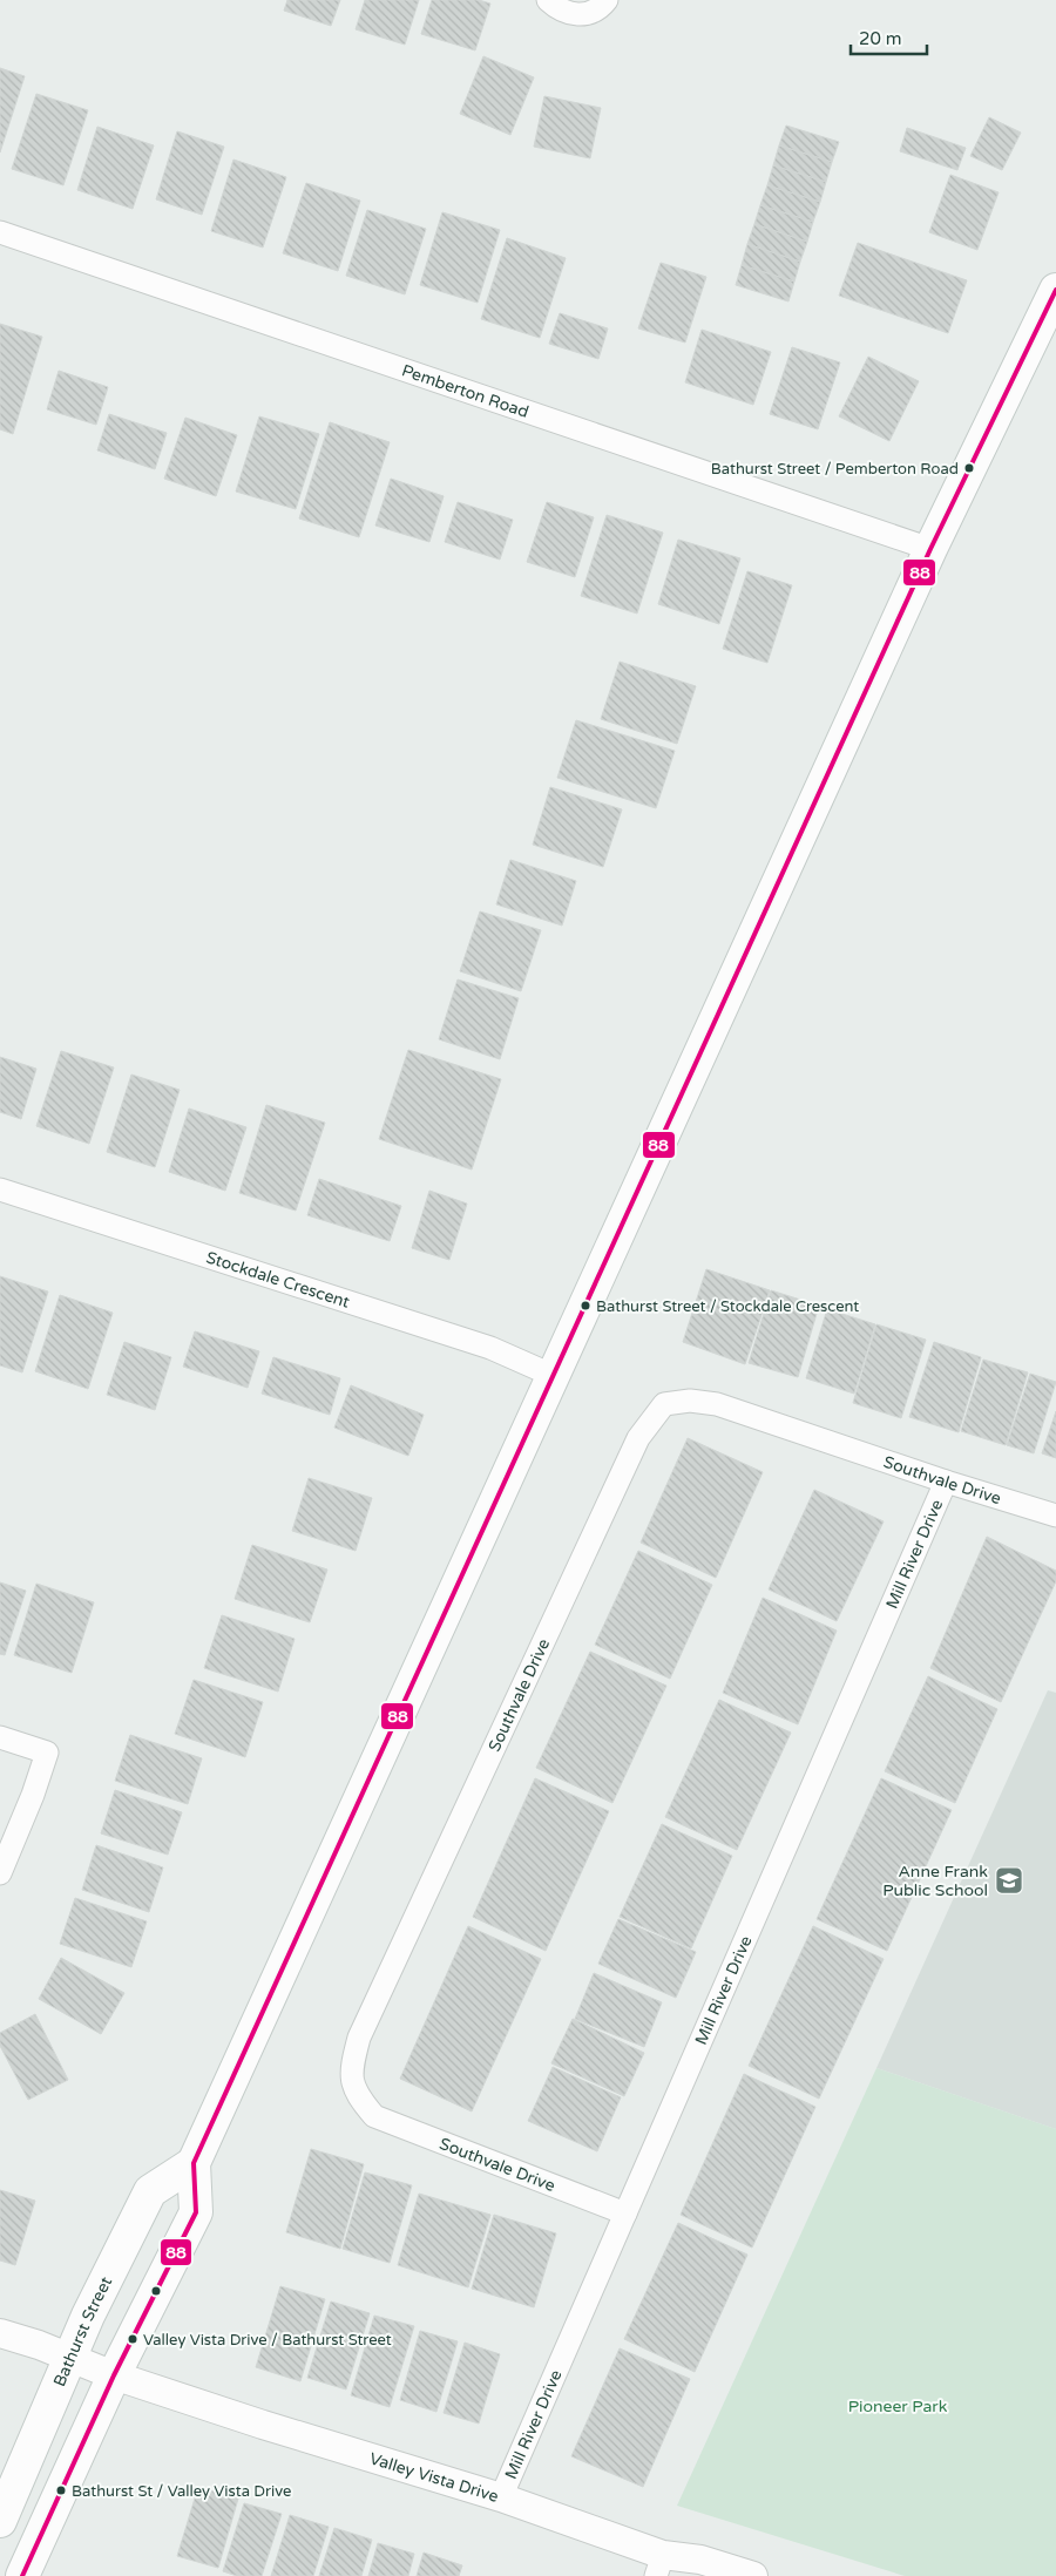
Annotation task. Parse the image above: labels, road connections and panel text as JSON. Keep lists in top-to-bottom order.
{
  "streets": {
    "main road": ["Bathurst Street"],
    "street": [
      "Pemberton Road",
      "Stockdale Crescent",
      "Southvale Drive",
      "Mill River Drive",
      "Valley Vista Drive"
    ]
  },
  "crossings": [
    ["Southvale Drive", "Mill River Drive"],
    ["Mill River Drive", "Valley Vista Drive"],
    ["Bathurst Street", "Valley Vista Drive"]
  ],
  "parks": ["Pioneer Park"],
  "places": {
    "other": [
      "Bathurst Street / Pemberton Road",
      "Bathurst Street / Stockdale Crescent",
      "Valley Vista Drive / Bathurst Street",
      "Bathurst St / Valley Vista Drive"
    ],
    "school or university": ["Anne Frank Public School"]
  },
  "lines": ["transit line 88"],
  "scale_bar": "20 m"
}
